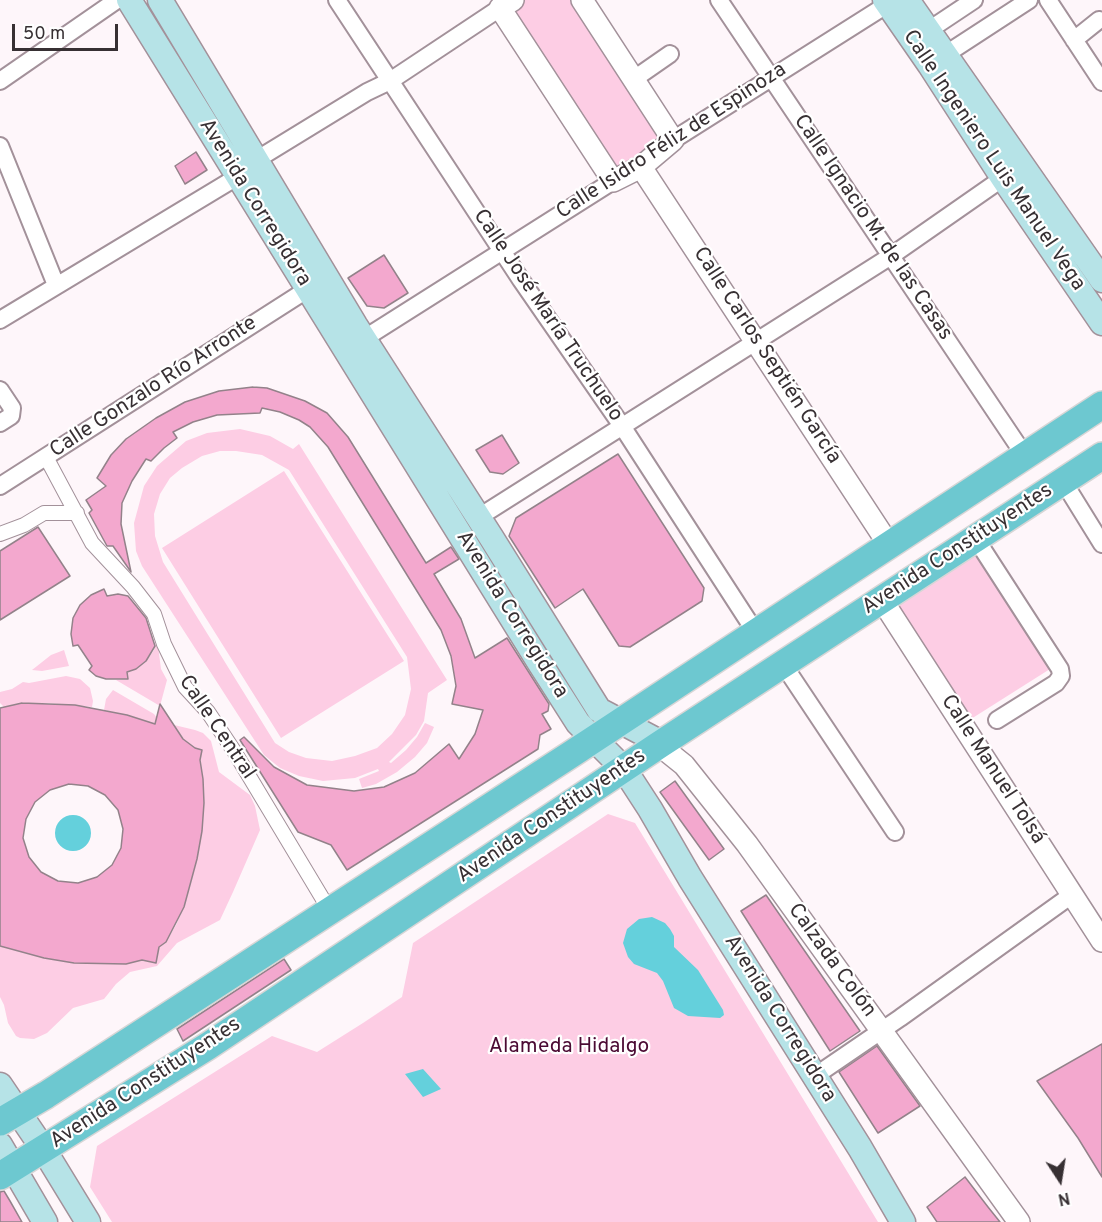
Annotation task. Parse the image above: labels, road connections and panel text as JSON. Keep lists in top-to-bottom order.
{
  "streets": {
    "main road": [
      "Calle Ingeniero Luis Manuel Vega",
      "Avenida Corregidora",
      "Avenida Constituyentes",
      "Calzada Colón"
    ],
    "street": [
      "Calle Isidro Féliz de Espinoza",
      "Calle Ignacio M. de las Casas",
      "Calle José María Truchuelo",
      "Calle Carlos Septién García",
      "Calle Gonzalo Río Arronte",
      "Calle Central",
      "Calle Manuel Tolsá"
    ]
  },
  "crossings": [
    ["Calle Isidro Féliz de Espinoza", "Calle Ingeniero Luis Manuel Vega"],
    ["Calle Isidro Féliz de Espinoza", "Avenida Corregidora"],
    ["Calle Isidro Féliz de Espinoza", "Calle Ignacio M. de las Casas"],
    ["Calle Isidro Féliz de Espinoza", "Calle José María Truchuelo"],
    ["Calle Isidro Féliz de Espinoza", "Calle Carlos Septién García"],
    ["Avenida Corregidora", "Calle Gonzalo Río Arronte"],
    ["Avenida Corregidora", "Avenida Constituyentes"],
    ["Avenida Corregidora", "Calzada Colón"],
    ["Calle Ignacio M. de las Casas", "Avenida Constituyentes"],
    ["Calle José María Truchuelo", "Avenida Constituyentes"],
    ["Calle Carlos Septién García", "Avenida Constituyentes"],
    ["Calle Gonzalo Río Arronte", "Calle Central"],
    ["Avenida Constituyentes", "Calle Central"],
    ["Avenida Constituyentes", "Calle Manuel Tolsá"],
    ["Avenida Constituyentes", "Calzada Colón"]
  ],
  "parks": ["Alameda Hidalgo"],
  "scale_bar": "50 m",
  "north": "bottom"
}
